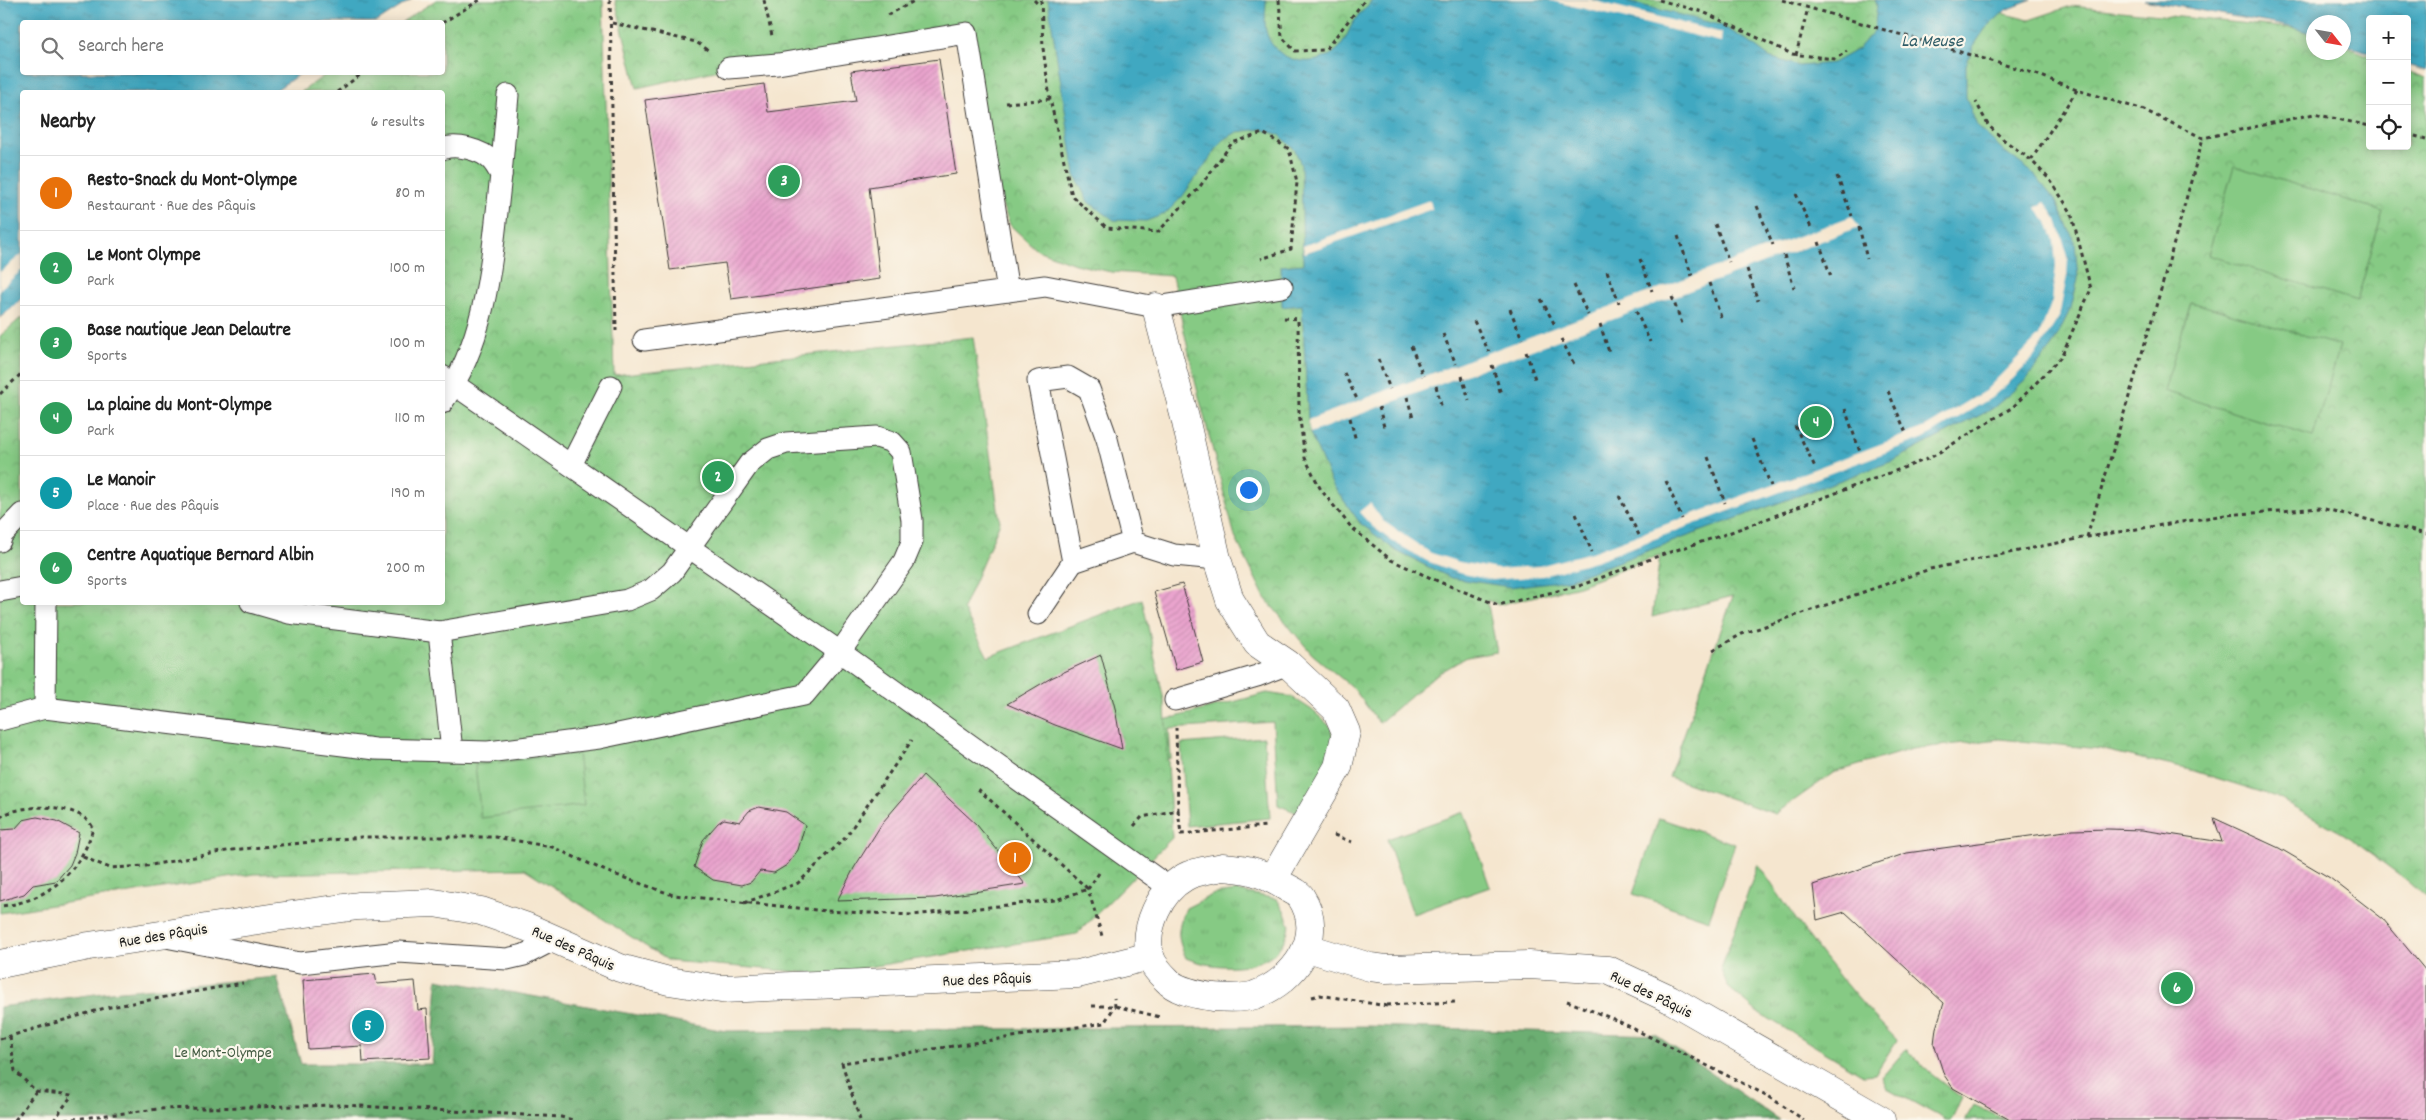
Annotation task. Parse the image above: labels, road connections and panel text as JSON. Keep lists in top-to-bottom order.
{
  "streets": {
    "street": ["Rue des Pâquis"]
  },
  "water": ["La Meuse"],
  "parks": ["Le Mont-Olympe"],
  "north": "bottom right",
  "page": {
    "map_buttons": ["+", "−"],
    "search": "Search here",
    "heading": ["Nearby", "6 results"],
    "list": [
      {
        "mark": "1",
        "name": "Resto-Snack du Mont-Olympe",
        "note": "Restaurant · Rue des Pâquis",
        "value": "80 m"
      },
      {
        "mark": "2",
        "name": "Le Mont Olympe",
        "note": "Park",
        "value": "100 m"
      },
      {
        "mark": "3",
        "name": "Base nautique Jean Delautre",
        "note": "Sports",
        "value": "100 m"
      },
      {
        "mark": "4",
        "name": "La plaine du Mont-Olympe",
        "note": "Park",
        "value": "110 m"
      },
      {
        "mark": "5",
        "name": "Le Manoir",
        "note": "Place · Rue des Pâquis",
        "value": "190 m"
      },
      {
        "mark": "6",
        "name": "Centre Aquatique Bernard Albin",
        "note": "Sports",
        "value": "200 m"
      }
    ],
    "pins": [
      "3",
      "4",
      "2",
      "1",
      "6",
      "5"
    ]
  }
}
